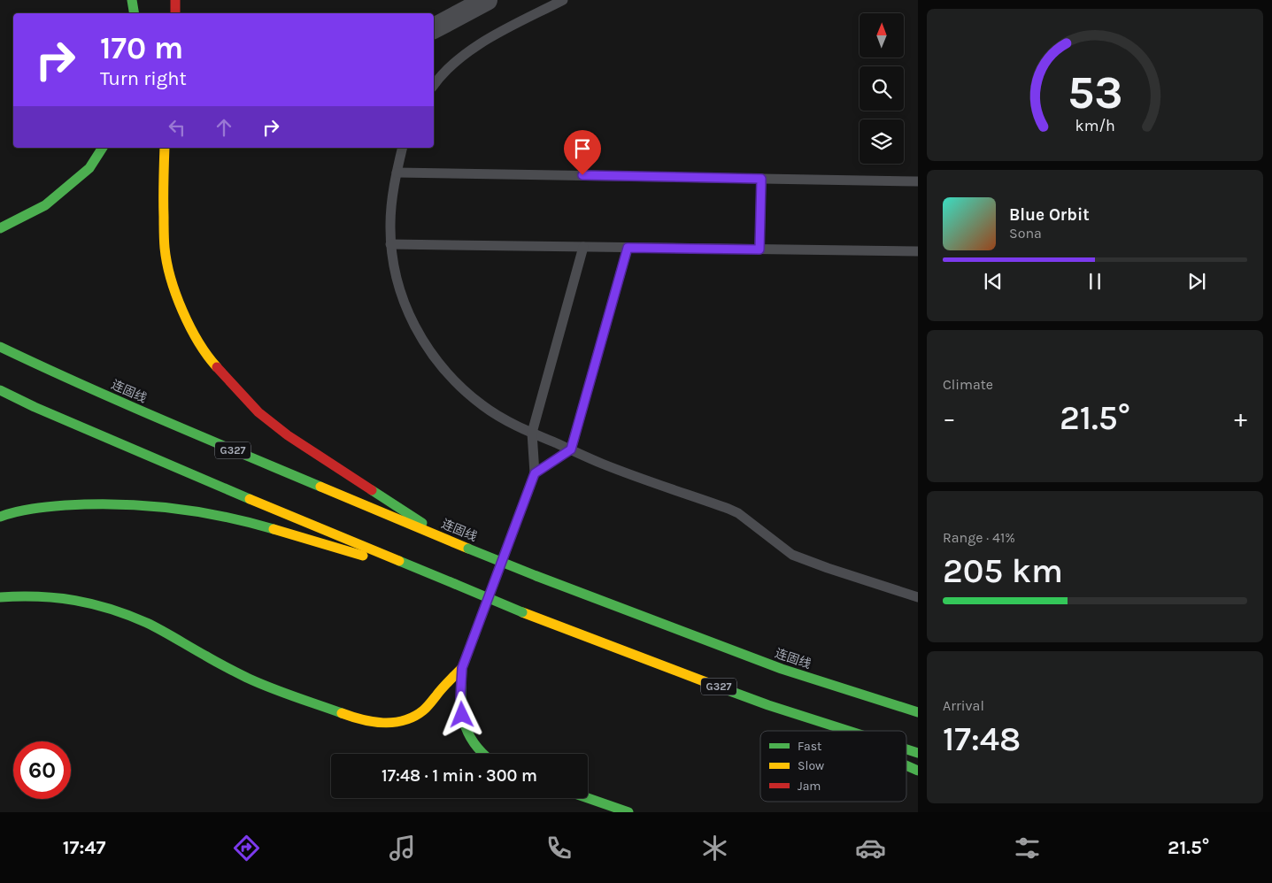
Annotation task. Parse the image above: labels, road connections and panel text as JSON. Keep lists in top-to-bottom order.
{
  "streets": {
    "main road": ["连固线", "G327"]
  },
  "legend": ["Fast", "Slow", "Jam"],
  "north": "top",
  "page": {
    "turn": ["170 m", "Turn right"],
    "song": ["Blue Orbit", "Sona"],
    "tile": [
      "Climate",
      ["Range · 41%", "205 km"],
      ["Arrival", "17:48"]
    ],
    "heat": ["−", "21.5°", "+"],
    "limit": "60",
    "trip": "17:48 · 1 min · 300 m",
    "tabs": ["17:47", "21.5°"],
    "gauge": ["53", "km/h"]
  }
}
